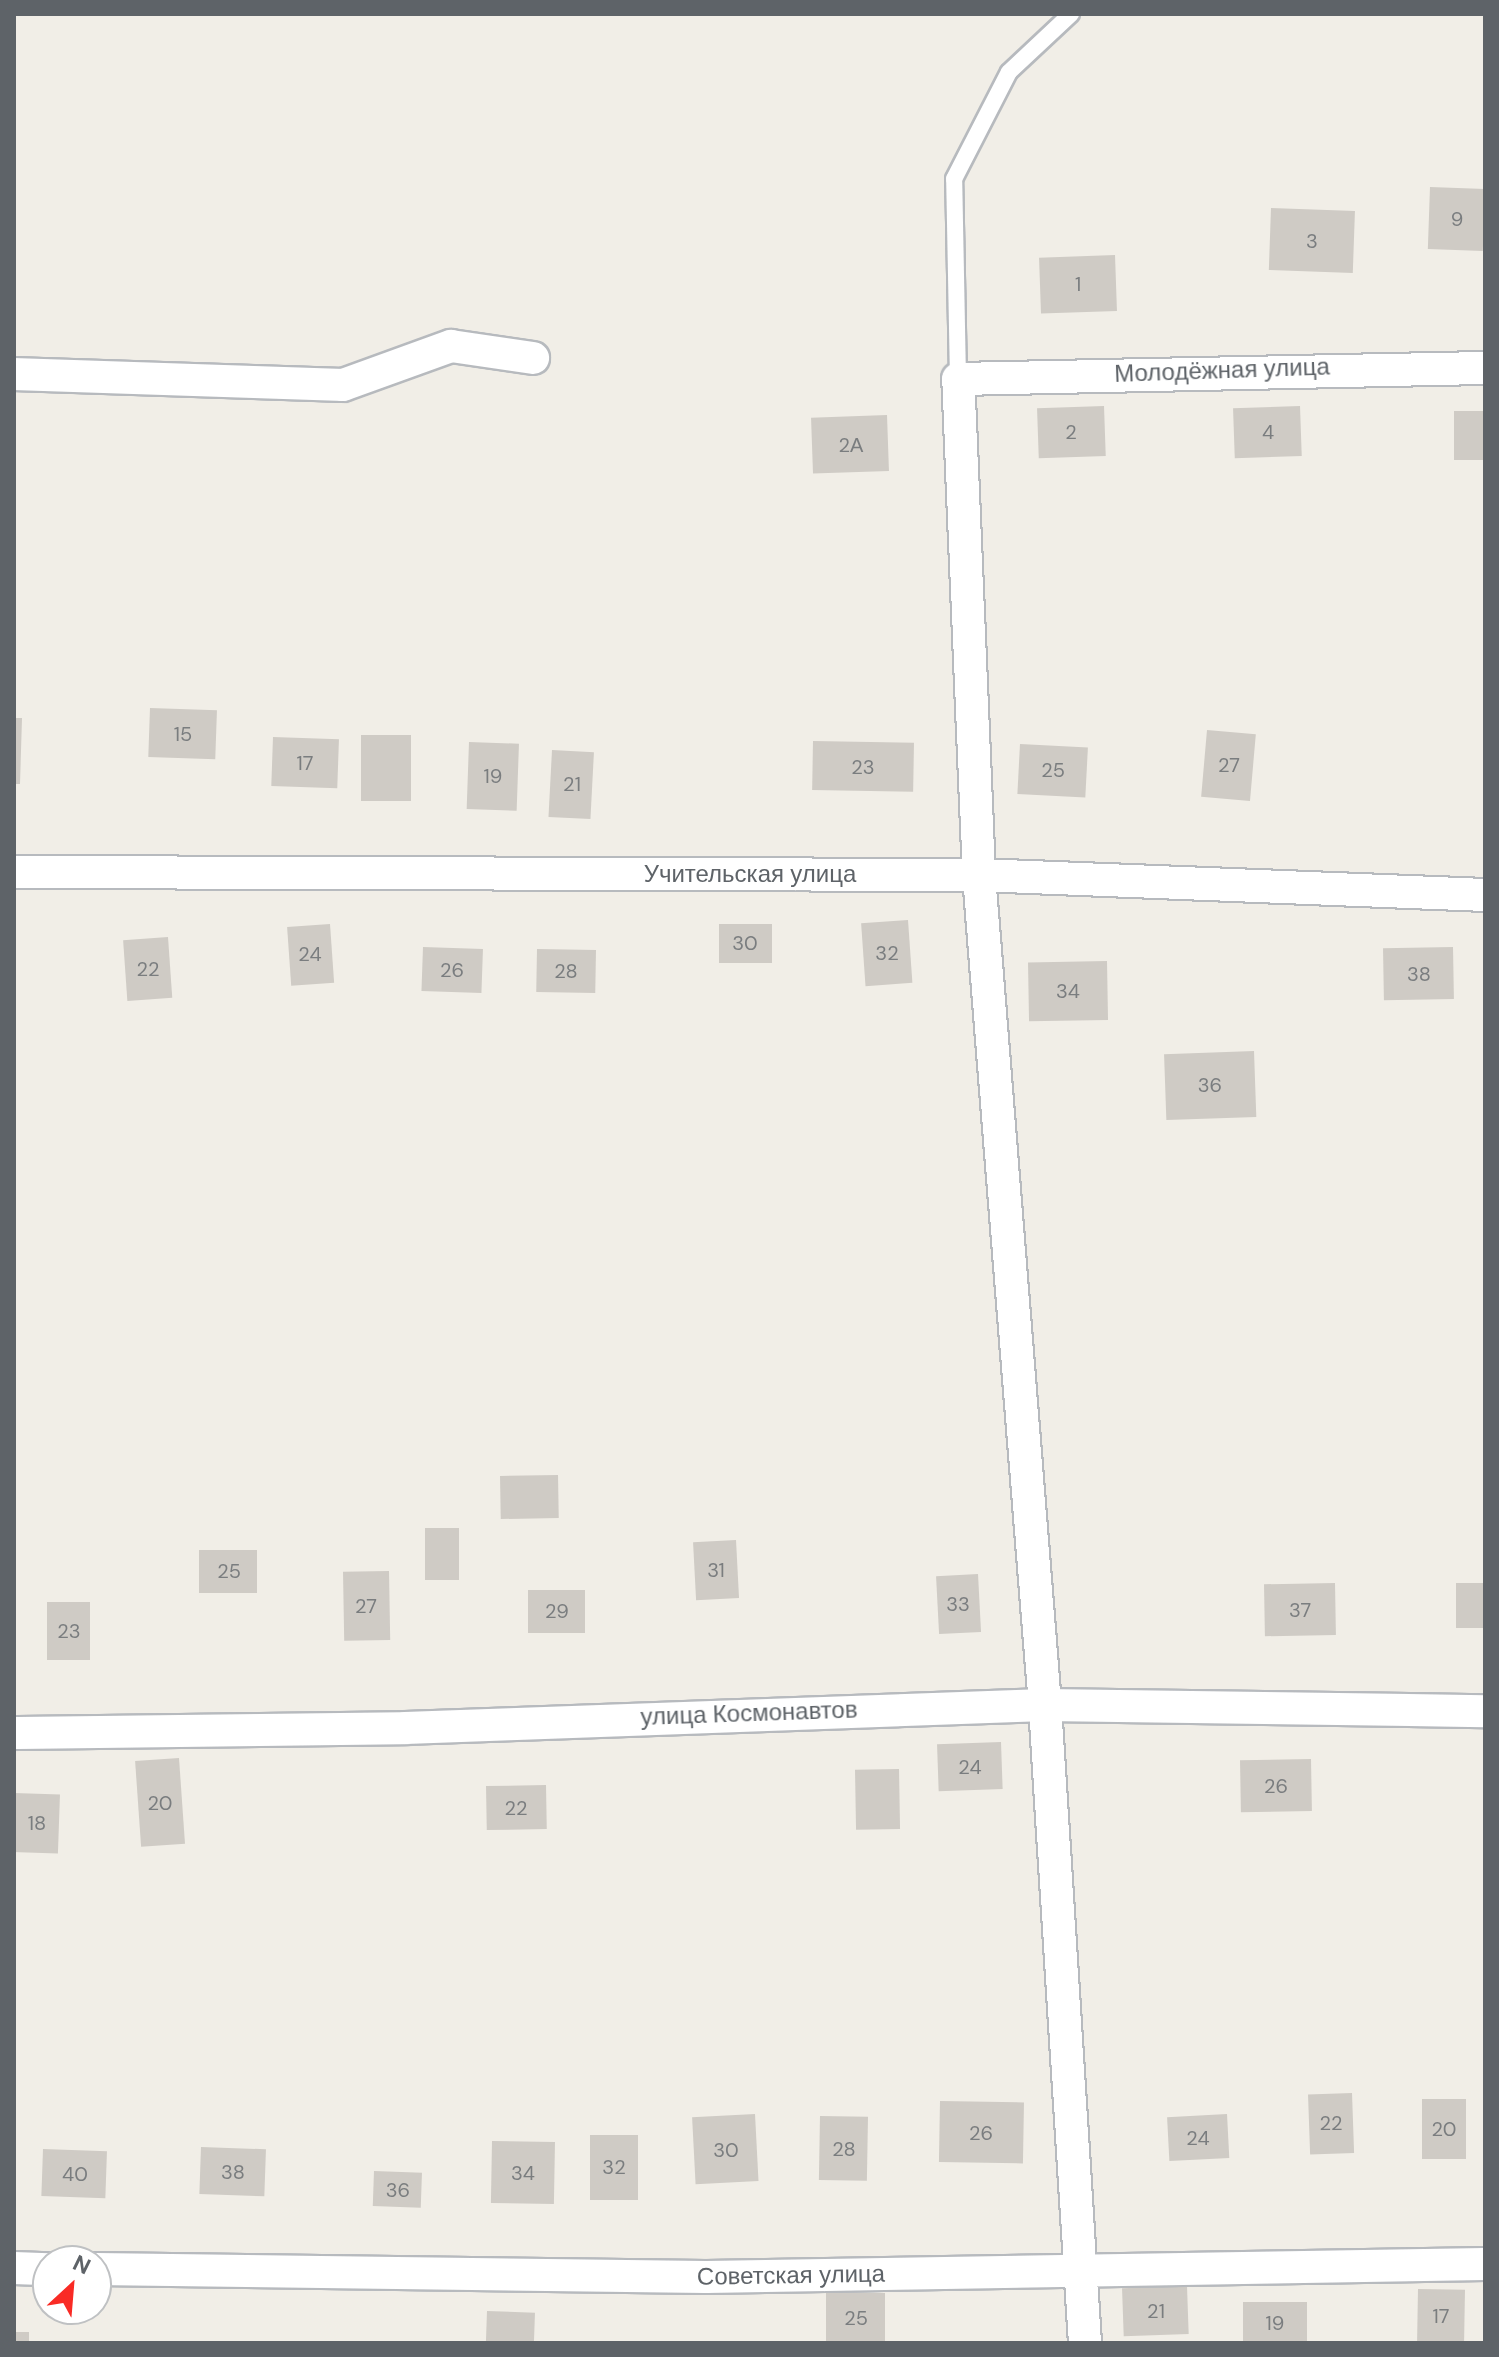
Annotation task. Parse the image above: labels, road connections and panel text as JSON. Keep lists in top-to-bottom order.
{
  "streets": {
    "street": [
      "Молодёжная улица",
      "Учительская улица",
      "улица Космонавтов",
      "Советская улица"
    ]
  },
  "house_numbers": [
    "9",
    "3",
    "1",
    "2",
    "4",
    "2А",
    "15",
    "17",
    "27",
    "23",
    "25",
    "19",
    "21",
    "30",
    "32",
    "24",
    "22",
    "26",
    "28",
    "38",
    "34",
    "36",
    "31",
    "25",
    "33",
    "27",
    "37",
    "29",
    "23",
    "24",
    "26",
    "20",
    "22",
    "18",
    "22",
    "20",
    "26",
    "24",
    "28",
    "30",
    "32",
    "38",
    "34",
    "40",
    "36",
    "21",
    "17",
    "25",
    "19"
  ],
  "north": "top right"
}
